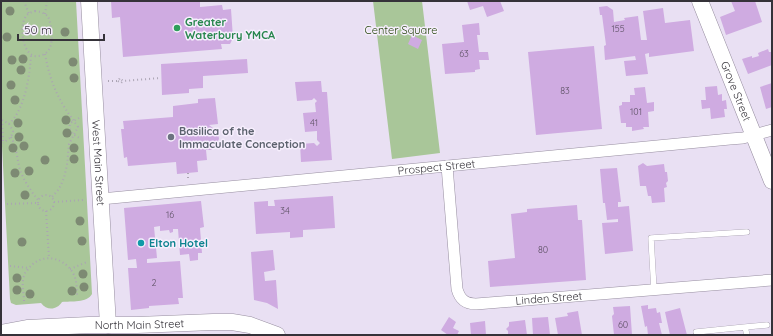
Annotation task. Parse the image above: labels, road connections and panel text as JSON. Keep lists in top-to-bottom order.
{
  "streets": {
    "main road": ["Grove Street", "West Main Street", "North Main Street"],
    "street": ["Prospect Street", "Linden Street"]
  },
  "crossings": [
    ["Grove Street", "Prospect Street"],
    ["West Main Street", "Prospect Street"],
    ["West Main Street", "North Main Street"],
    ["Prospect Street", "Linden Street"]
  ],
  "parks": ["Center Square"],
  "places": ["Greater Waterbury YMCA", "Basilica of the Immaculate Conception", "Elton Hotel"],
  "house_numbers": [
    "155",
    "63",
    "83",
    "101",
    "41",
    "34",
    "16",
    "80",
    "2",
    "60"
  ],
  "scale_bar": "50 m"
}
